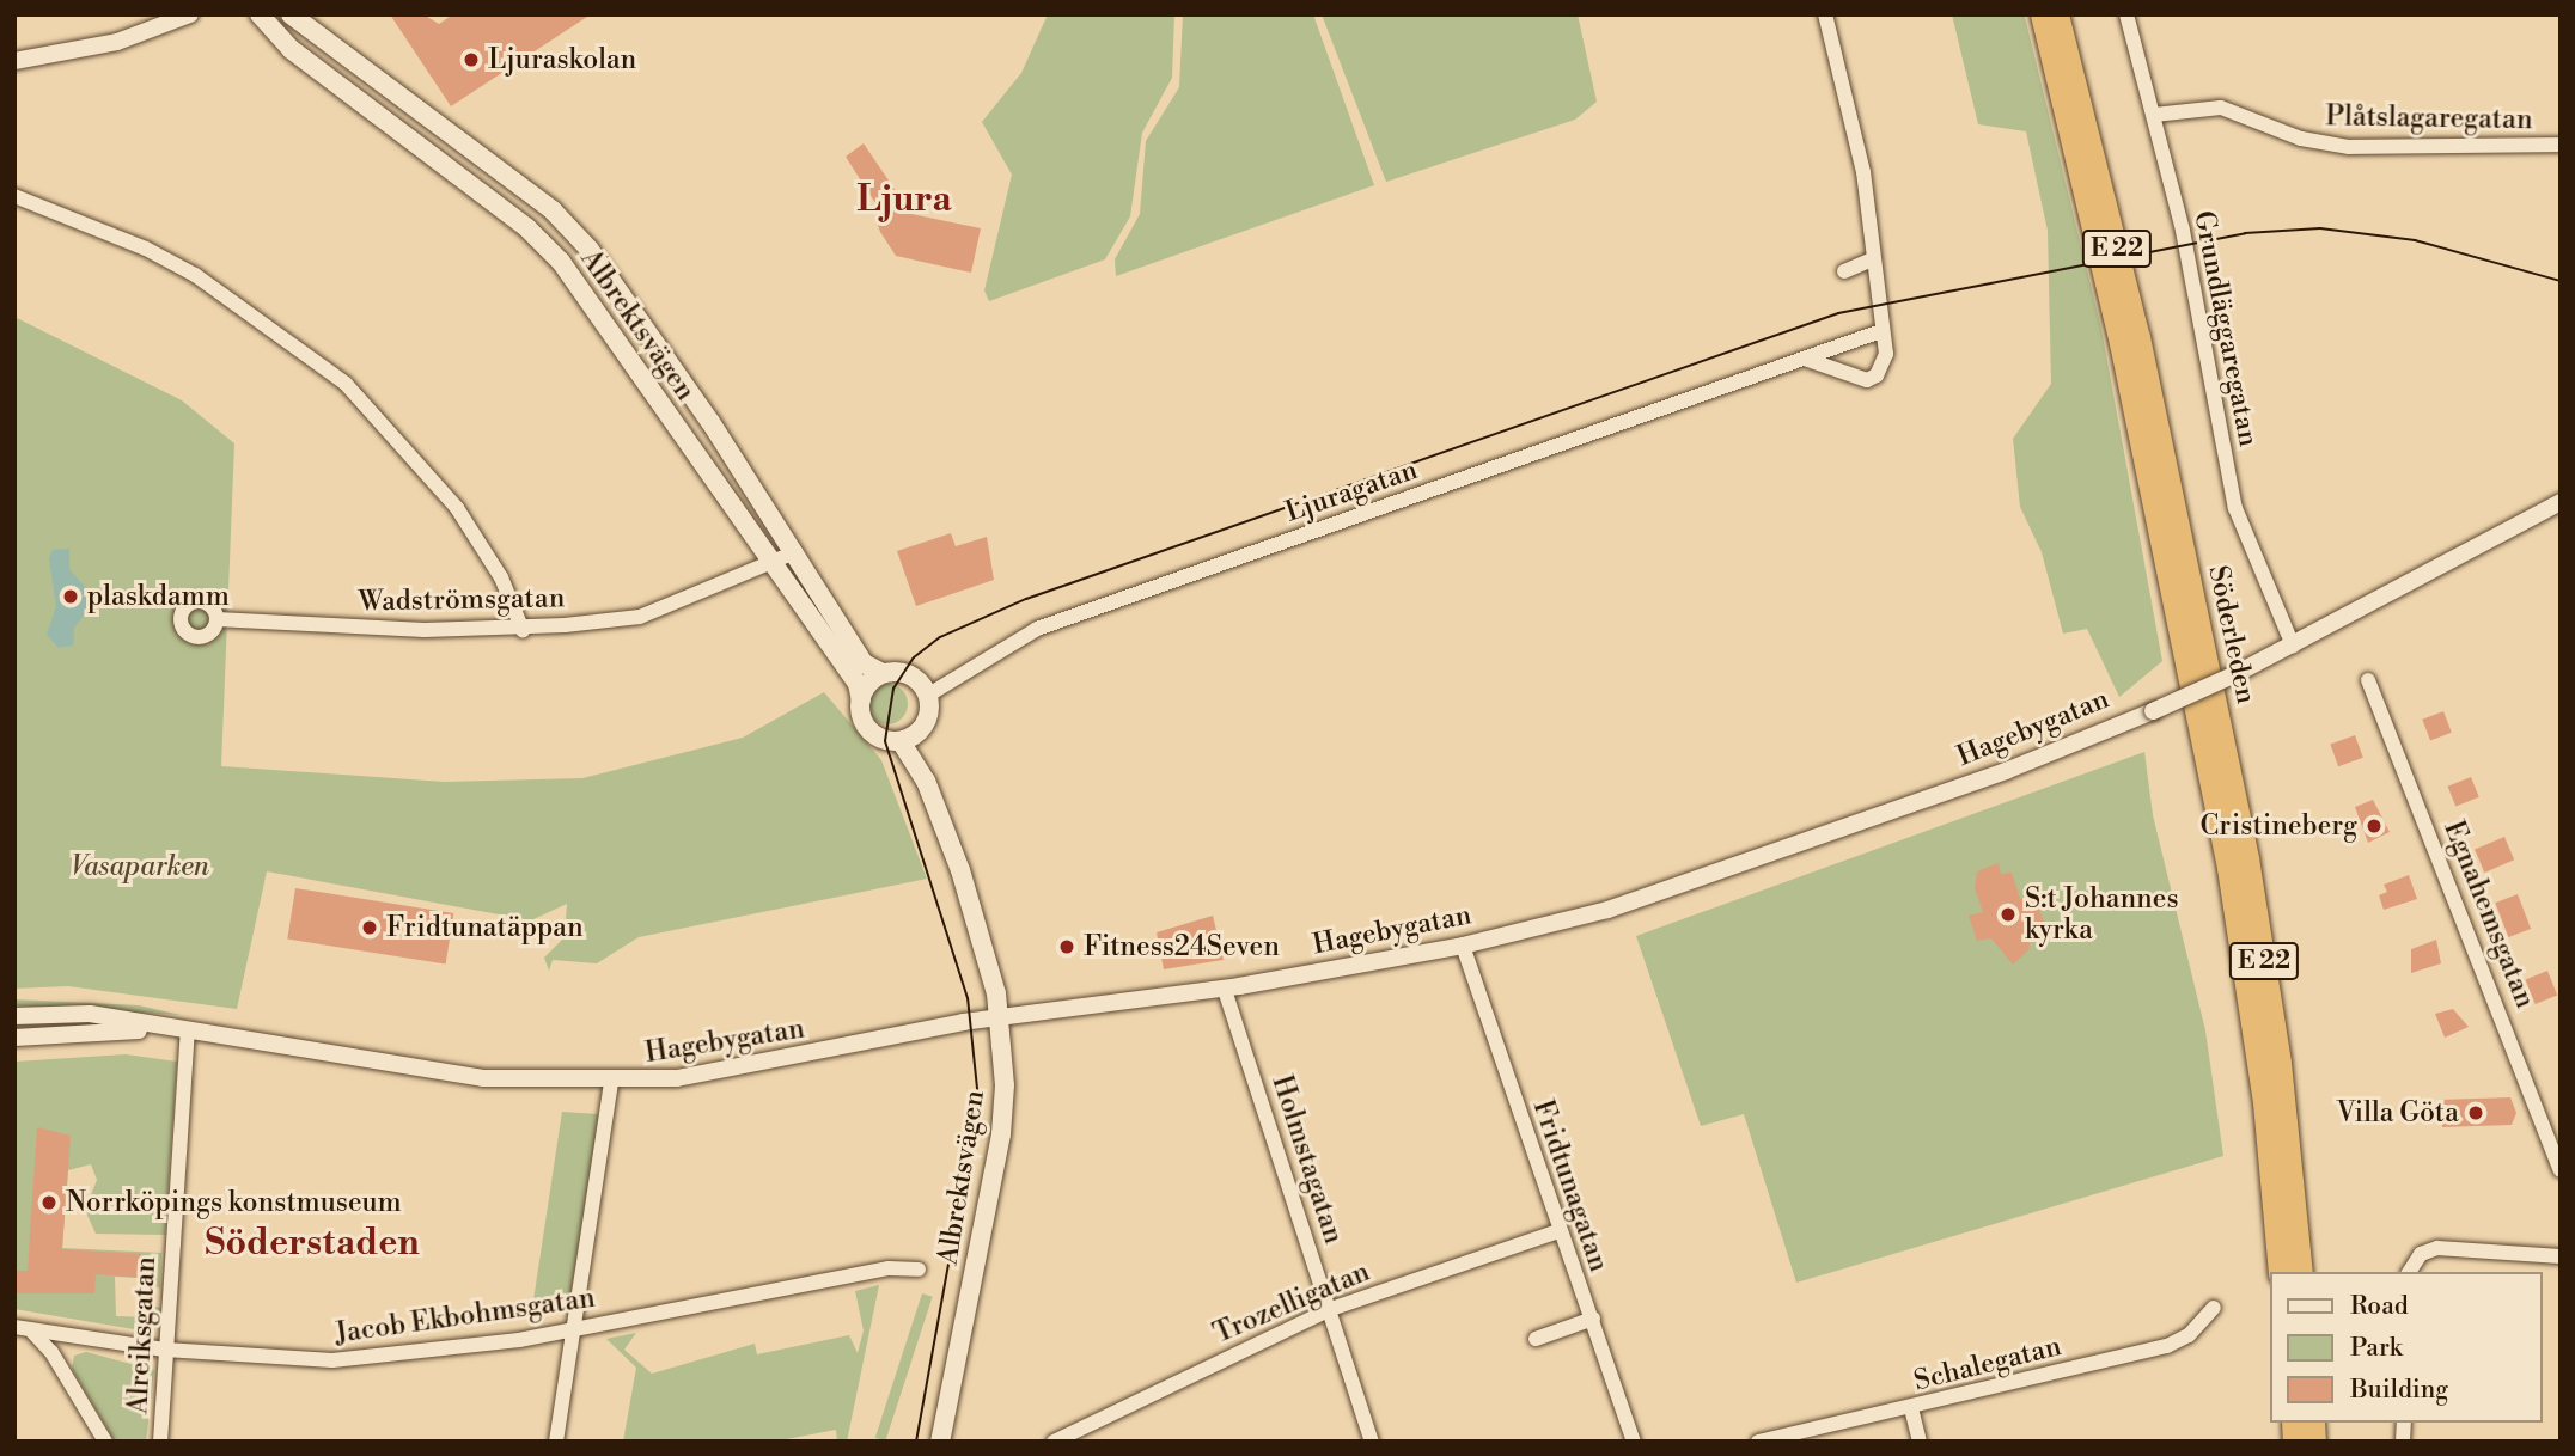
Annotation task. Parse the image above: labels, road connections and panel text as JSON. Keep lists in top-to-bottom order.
{
  "streets": {
    "highway": ["E 22", "Söderleden"],
    "main road": ["Albrektsvägen"],
    "street": [
      "Plåtslagaregatan",
      "Grundläggaregatan",
      "Ljuragatan",
      "Wadströmsgatan",
      "Hagebygatan",
      "Egnahemsgatan",
      "Holmstagatan",
      "Fridtunagatan",
      "Trozelligatan",
      "Jacob Ekbohmsgatan",
      "Alreiksgatan",
      "Schalegatan"
    ]
  },
  "crossings": [
    ["Plåtslagaregatan", "Grundläggaregatan"],
    ["Albrektsvägen", "Ljuragatan"],
    ["Albrektsvägen", "Wadströmsgatan"],
    ["Albrektsvägen", "Hagebygatan"],
    ["Grundläggaregatan", "Hagebygatan"],
    ["Hagebygatan", "Holmstagatan"],
    ["Hagebygatan", "Fridtunagatan"],
    ["Hagebygatan", "Alreiksgatan"],
    ["Holmstagatan", "Trozelligatan"],
    ["Fridtunagatan", "Trozelligatan"],
    ["Jacob Ekbohmsgatan", "Alreiksgatan"]
  ],
  "districts": ["Ljura", "Söderstaden"],
  "parks": ["Vasaparken"],
  "places": [
    "Ljuraskolan",
    "plaskdamm",
    "Cristineberg",
    "S:t Johannes kyrka",
    "Fridtunatäppan",
    "Fitness24Seven",
    "Villa Göta",
    "Norrköpings konstmuseum"
  ],
  "legend": ["Road", "Park", "Building"]
}
